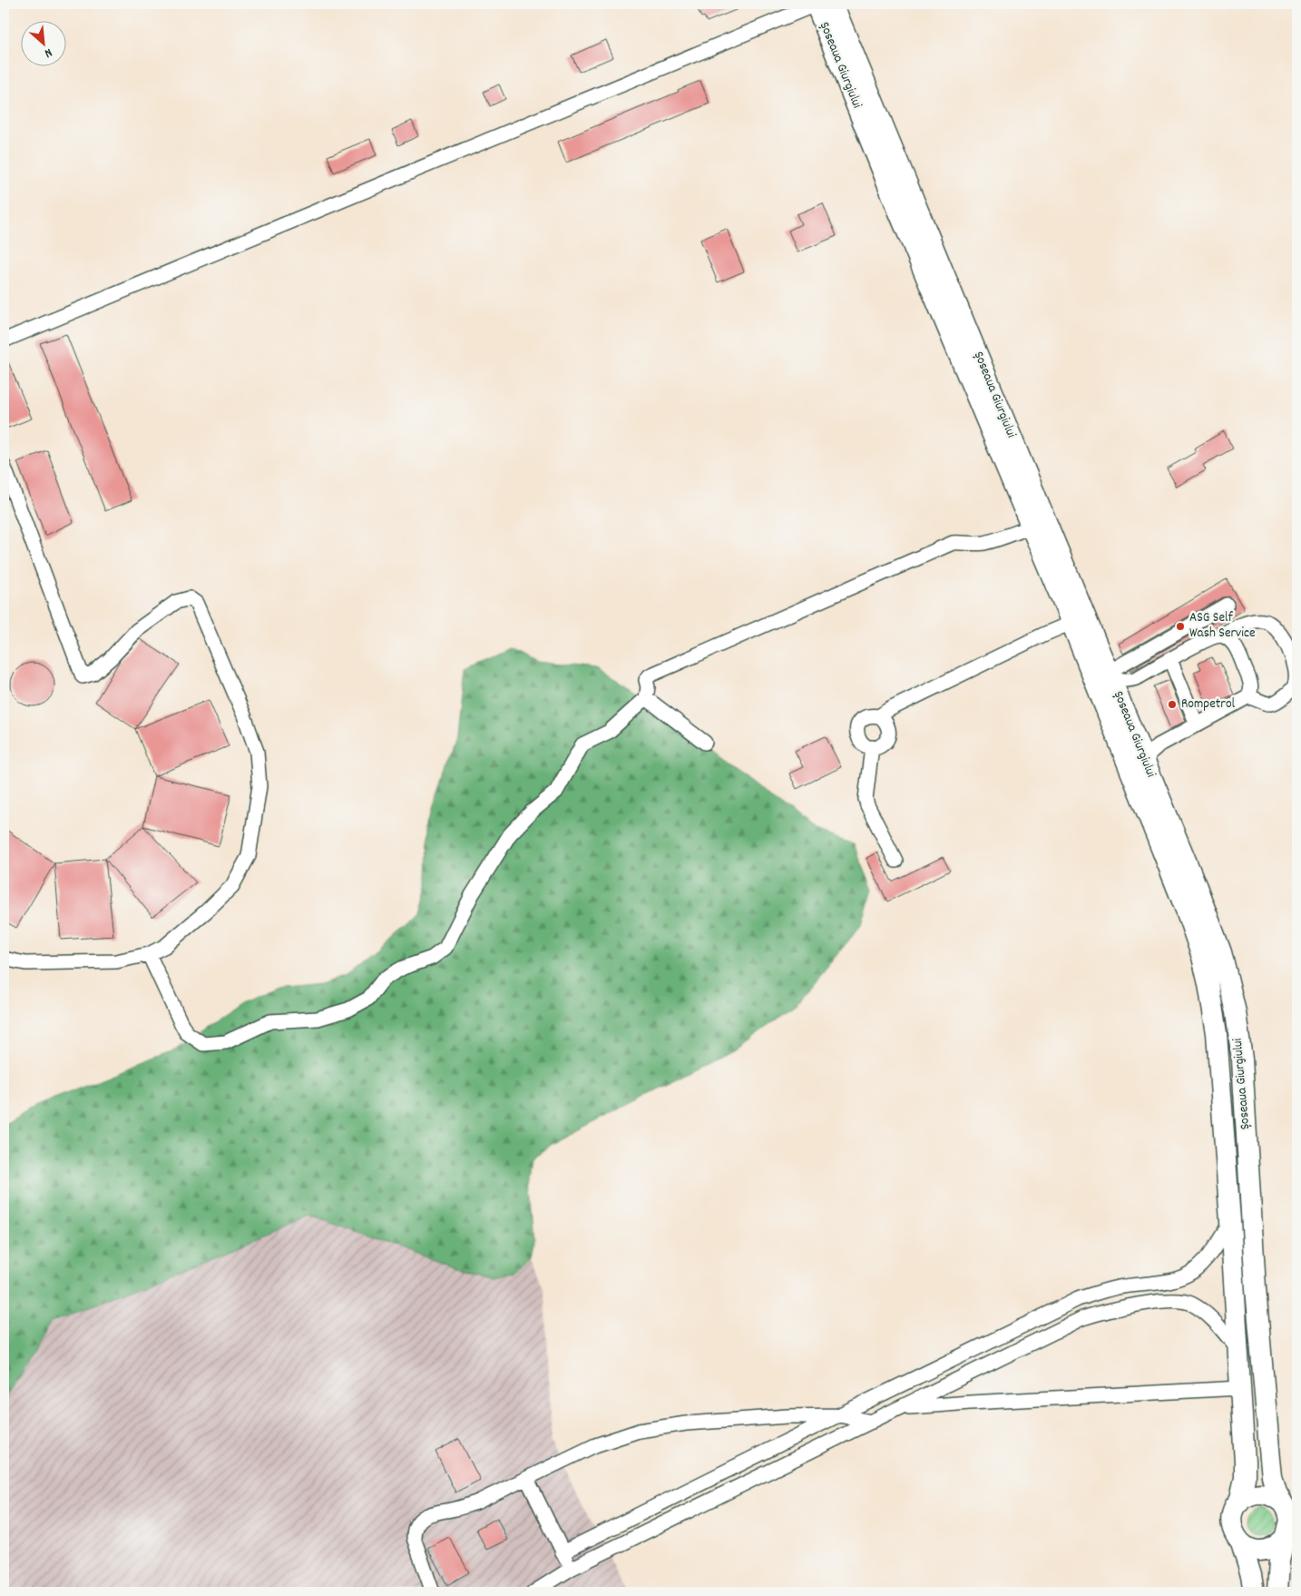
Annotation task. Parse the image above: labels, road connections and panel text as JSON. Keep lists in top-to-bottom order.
{
  "streets": {
    "highway": ["Șoseaua Giurgiului"]
  },
  "places": ["ASG Self Wash Service", "Rompetrol"],
  "north": "bottom right"
}
